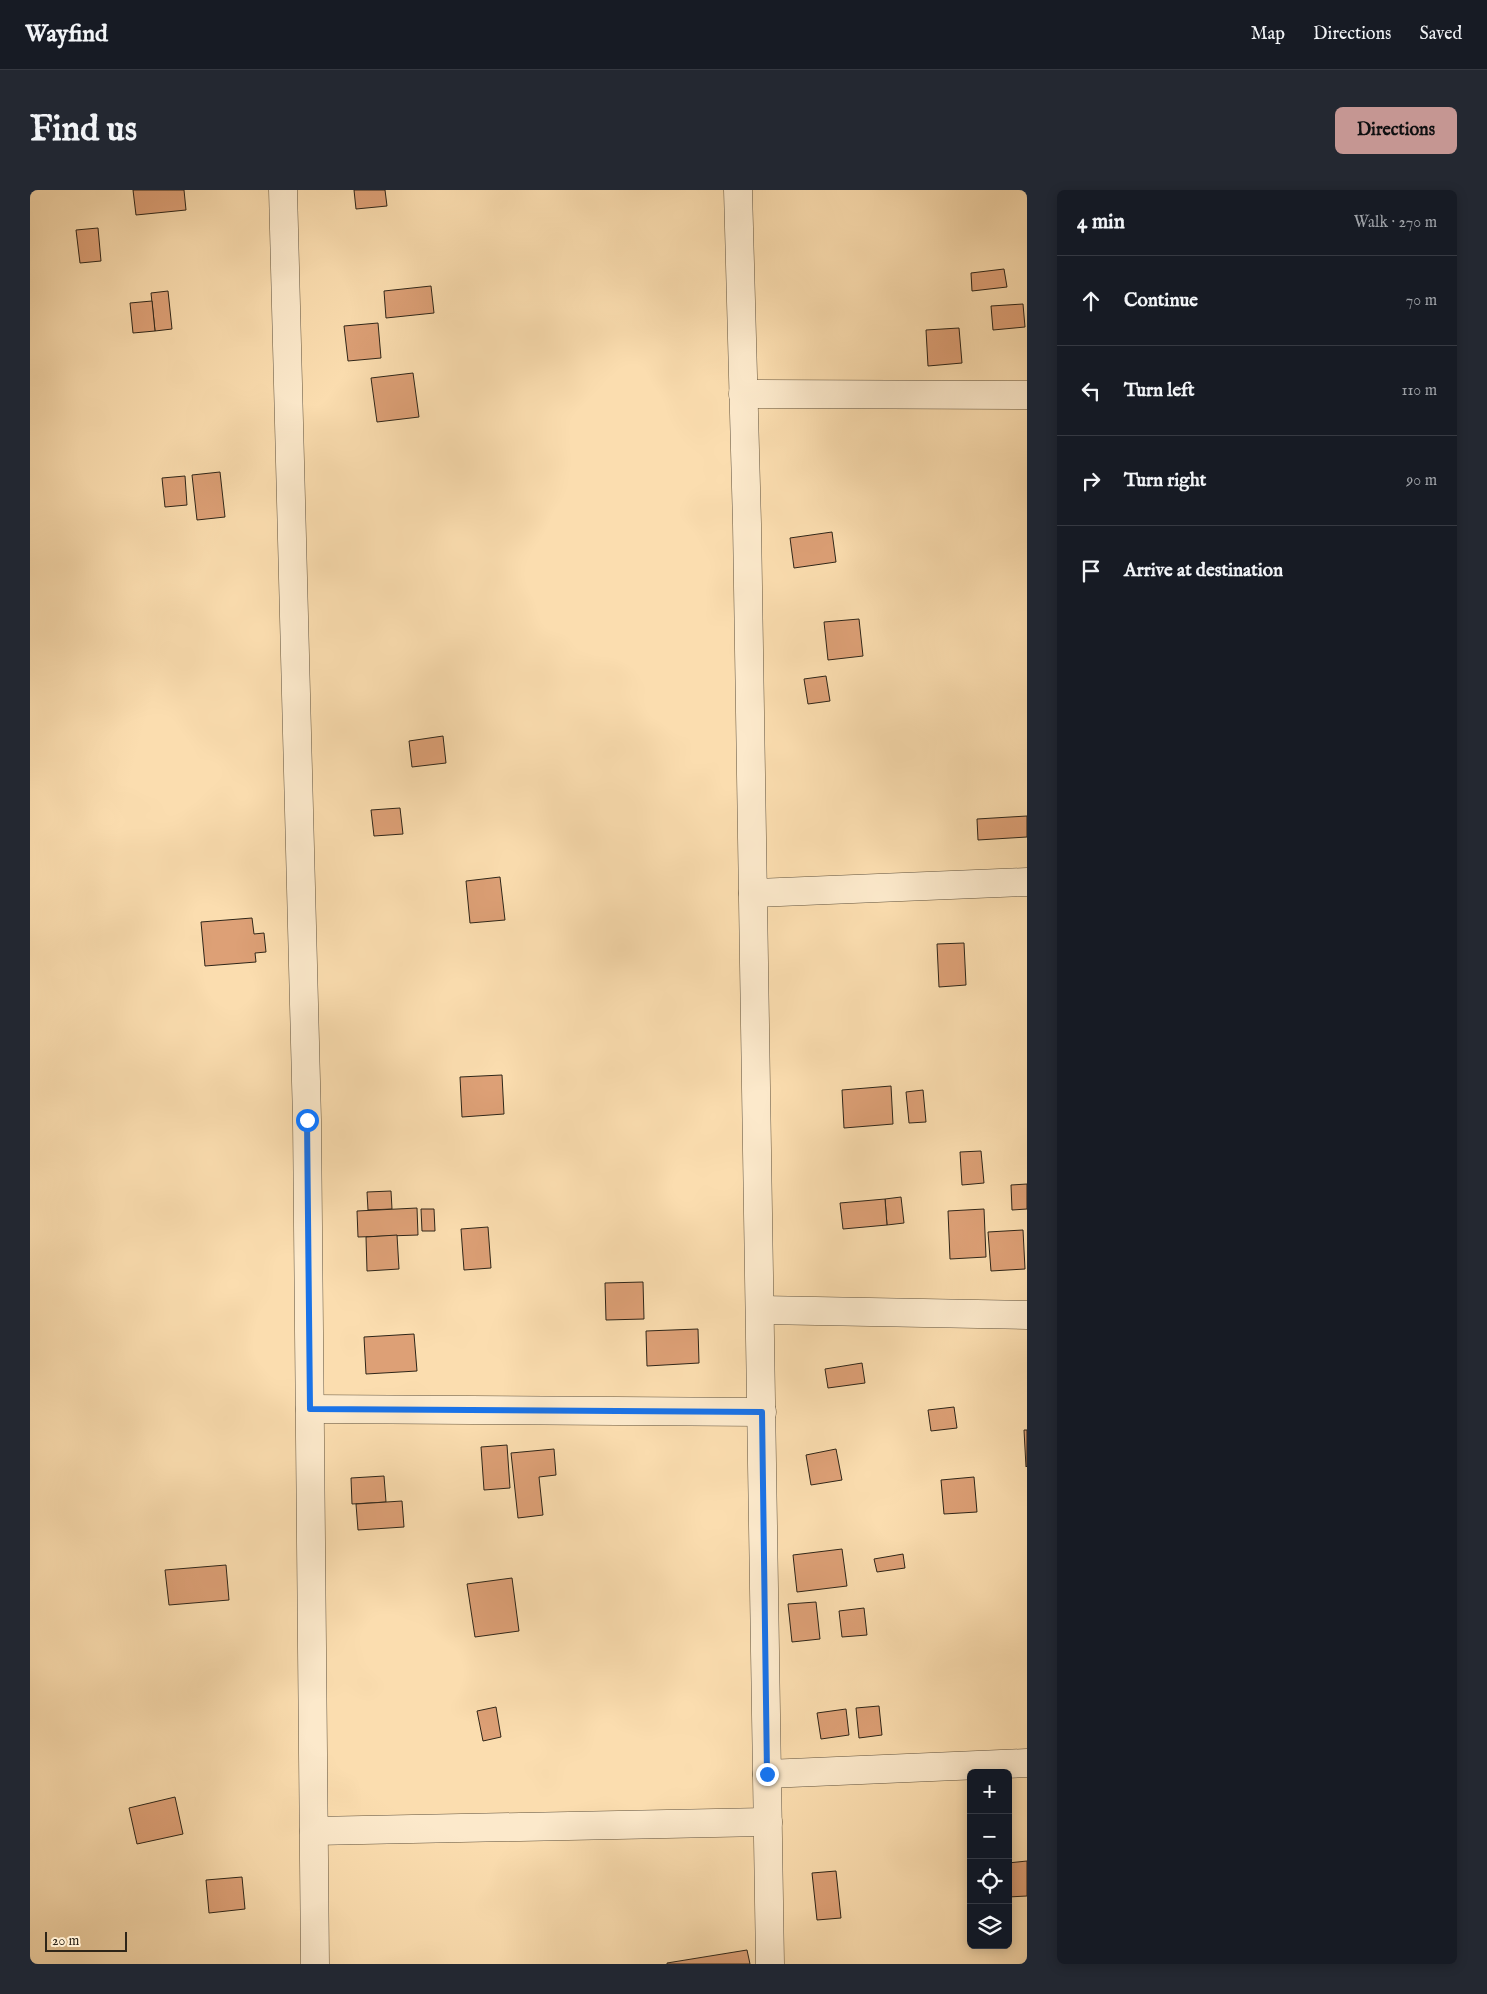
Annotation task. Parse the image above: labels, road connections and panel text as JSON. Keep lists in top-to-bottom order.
{
  "scale_bar": "20 m",
  "page": {
    "header": "Wayfind",
    "nav": ["Map", "Directions", "Saved"],
    "buttons": "Directions",
    "title": "Find us",
    "heading": ["4 min", "Walk · 270 m"],
    "list": [
      ["Continue", "70 m"],
      ["Turn left", "110 m"],
      ["Turn right", "90 m"],
      "Arrive at destination"
    ],
    "map_buttons": ["+", "−"],
    "scale": "20 m"
  }
}
